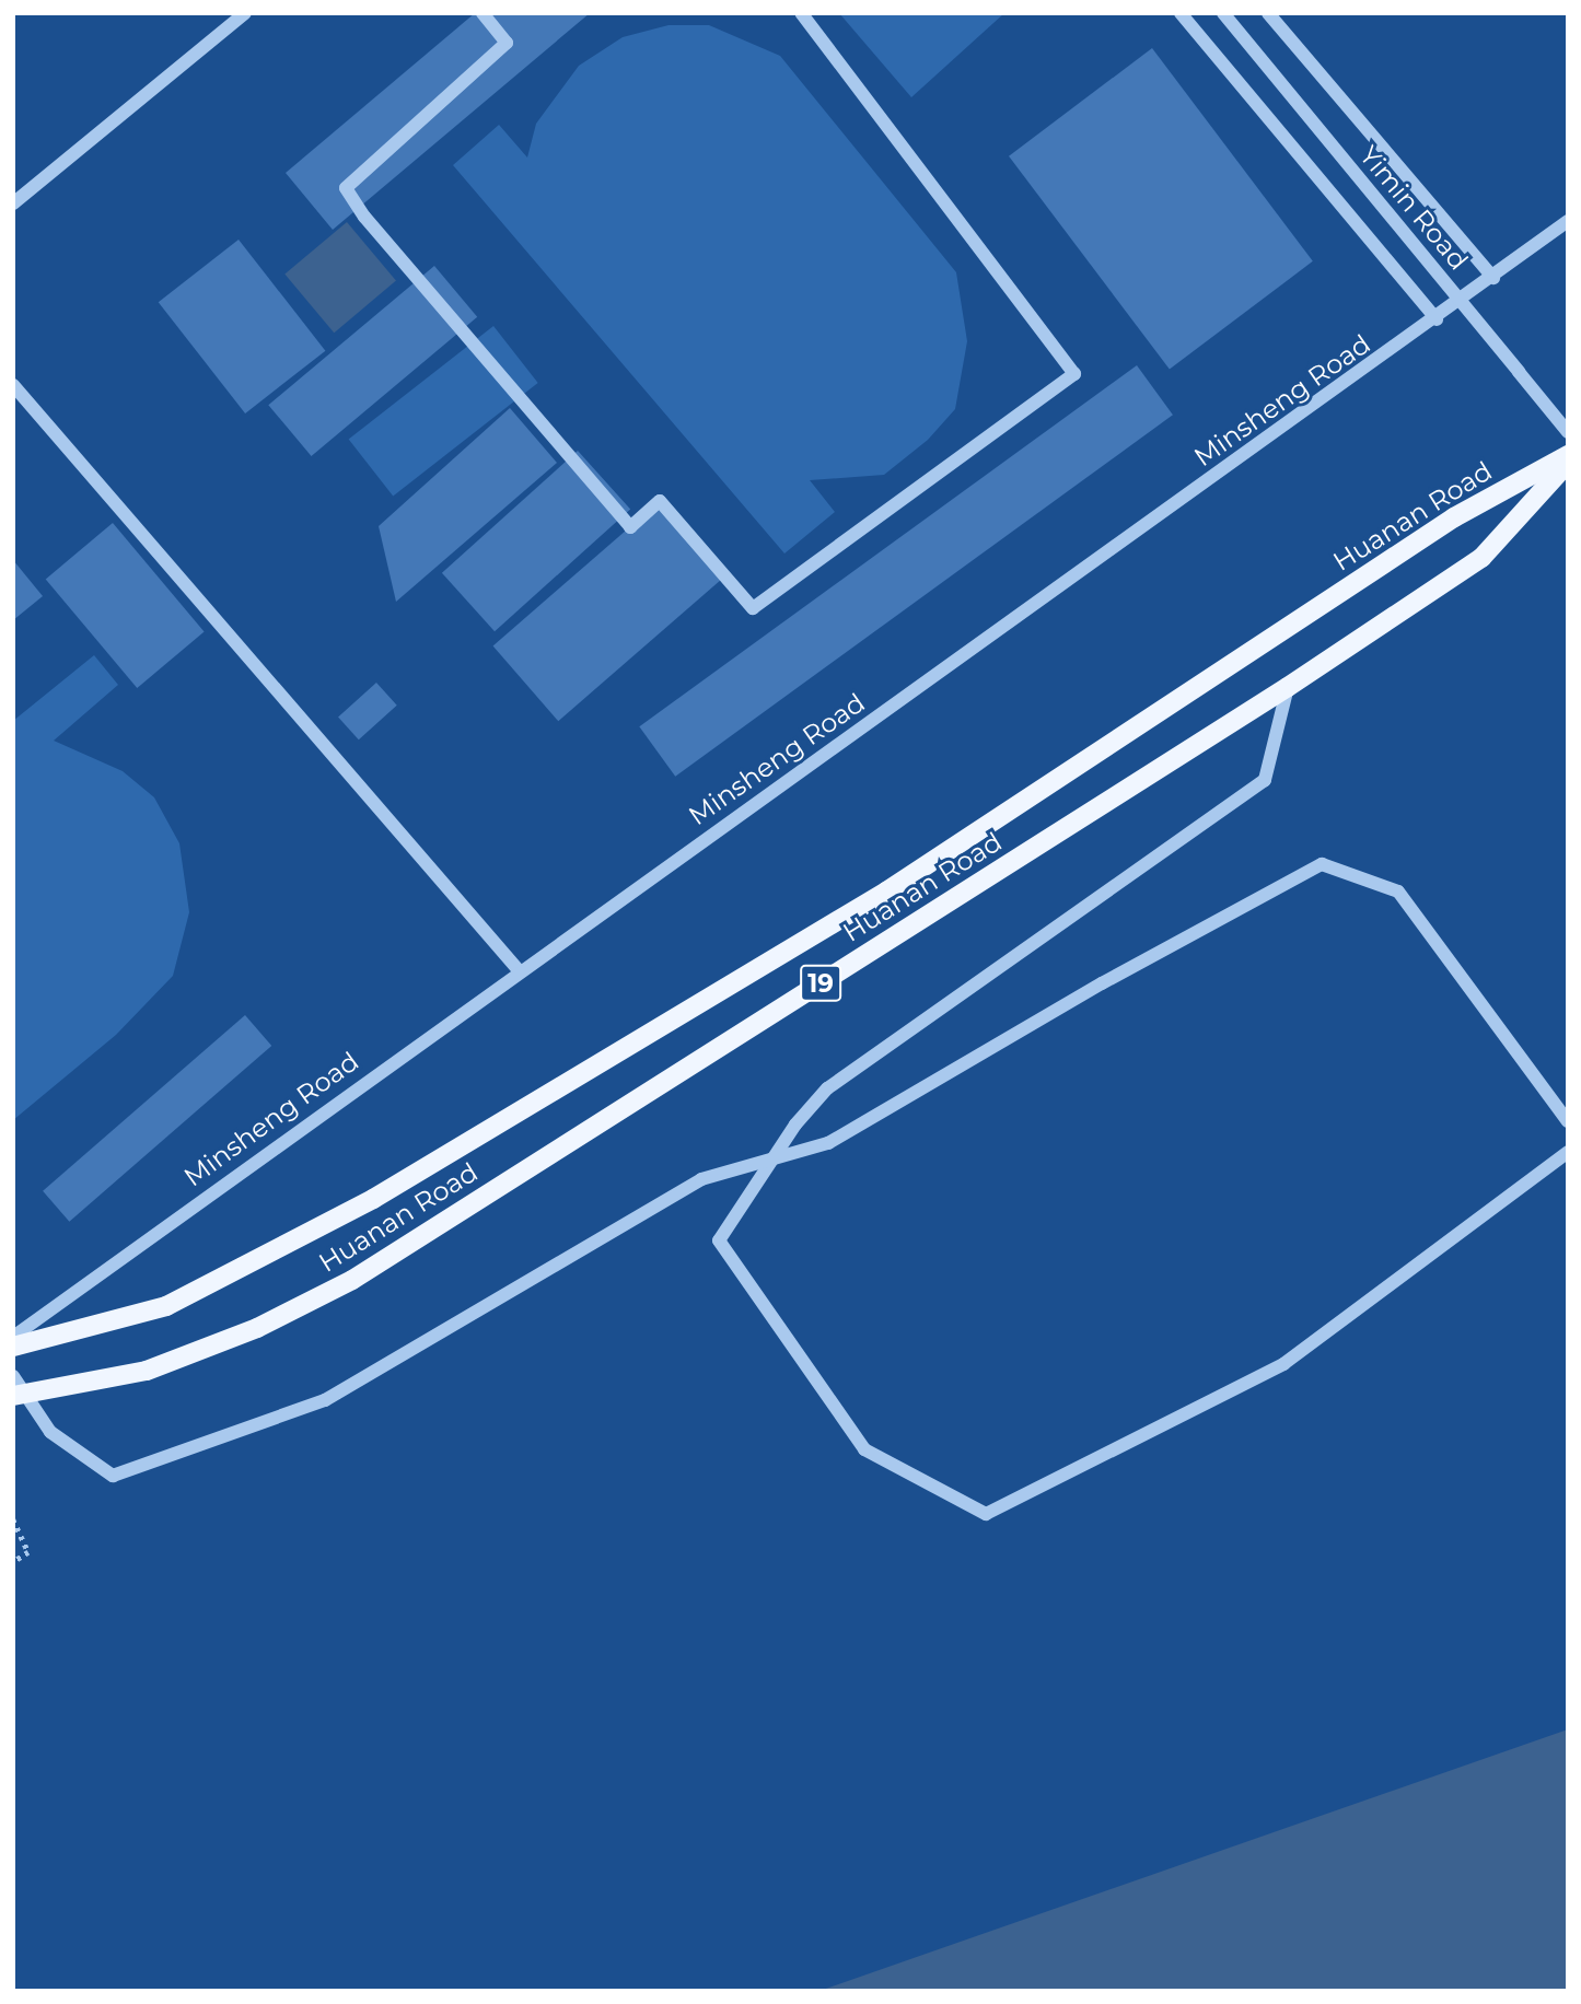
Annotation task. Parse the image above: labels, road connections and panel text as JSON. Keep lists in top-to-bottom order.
{
  "streets": {
    "main road": ["Huanan Road", "19"],
    "street": ["Yimin Road", "Minsheng Road"]
  },
  "crossings": [
    ["Yimin Road", "Minsheng Road"]
  ]
}
